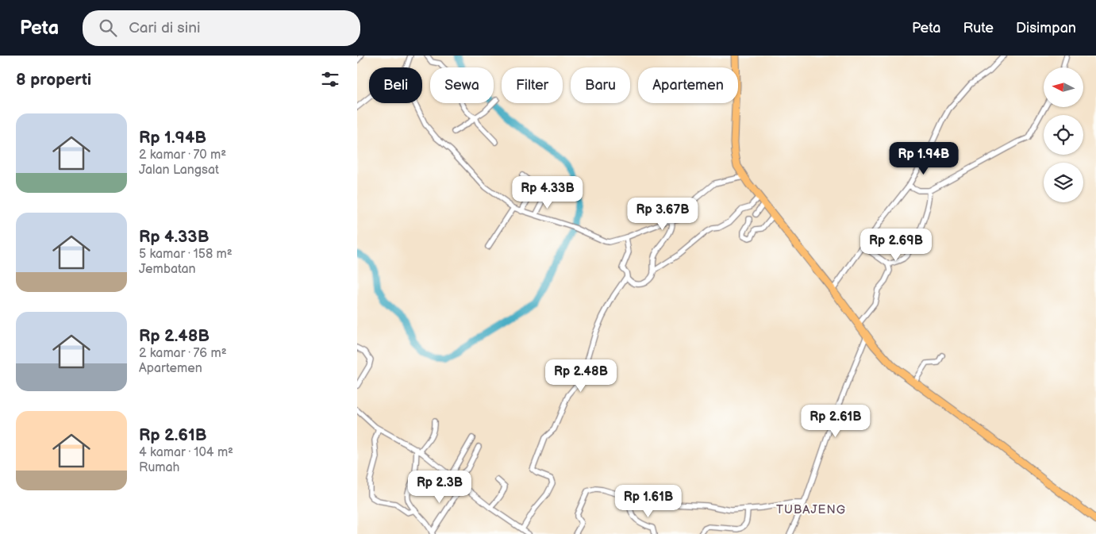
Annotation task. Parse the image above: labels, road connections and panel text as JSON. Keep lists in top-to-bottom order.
{
  "districts": ["TUBAJENG"],
  "north": "left",
  "page": {
    "header": "Peta",
    "search": "Cari di sini",
    "nav": ["Peta", "Rute", "Disimpan"],
    "heading": "8 properti",
    "chip": [
      "Beli",
      "Sewa",
      "Filter",
      "Baru",
      "Apartemen"
    ],
    "list": [
      {
        "name": "Rp 1.94B",
        "note": "2 kamar · 70 m² · Jalan Langsat"
      },
      {
        "name": "Rp 4.33B",
        "note": "5 kamar · 158 m² · Jembatan"
      },
      {
        "name": "Rp 2.48B",
        "note": "2 kamar · 76 m² · Apartemen"
      },
      {
        "name": "Rp 2.61B",
        "note": "4 kamar · 104 m² · Rumah"
      }
    ],
    "price": [
      "Rp 1.94B",
      "Rp 4.33B",
      "Rp 3.67B",
      "Rp 2.69B",
      "Rp 2.48B",
      "Rp 2.61B",
      "Rp 2.3B",
      "Rp 1.61B"
    ]
  }
}
